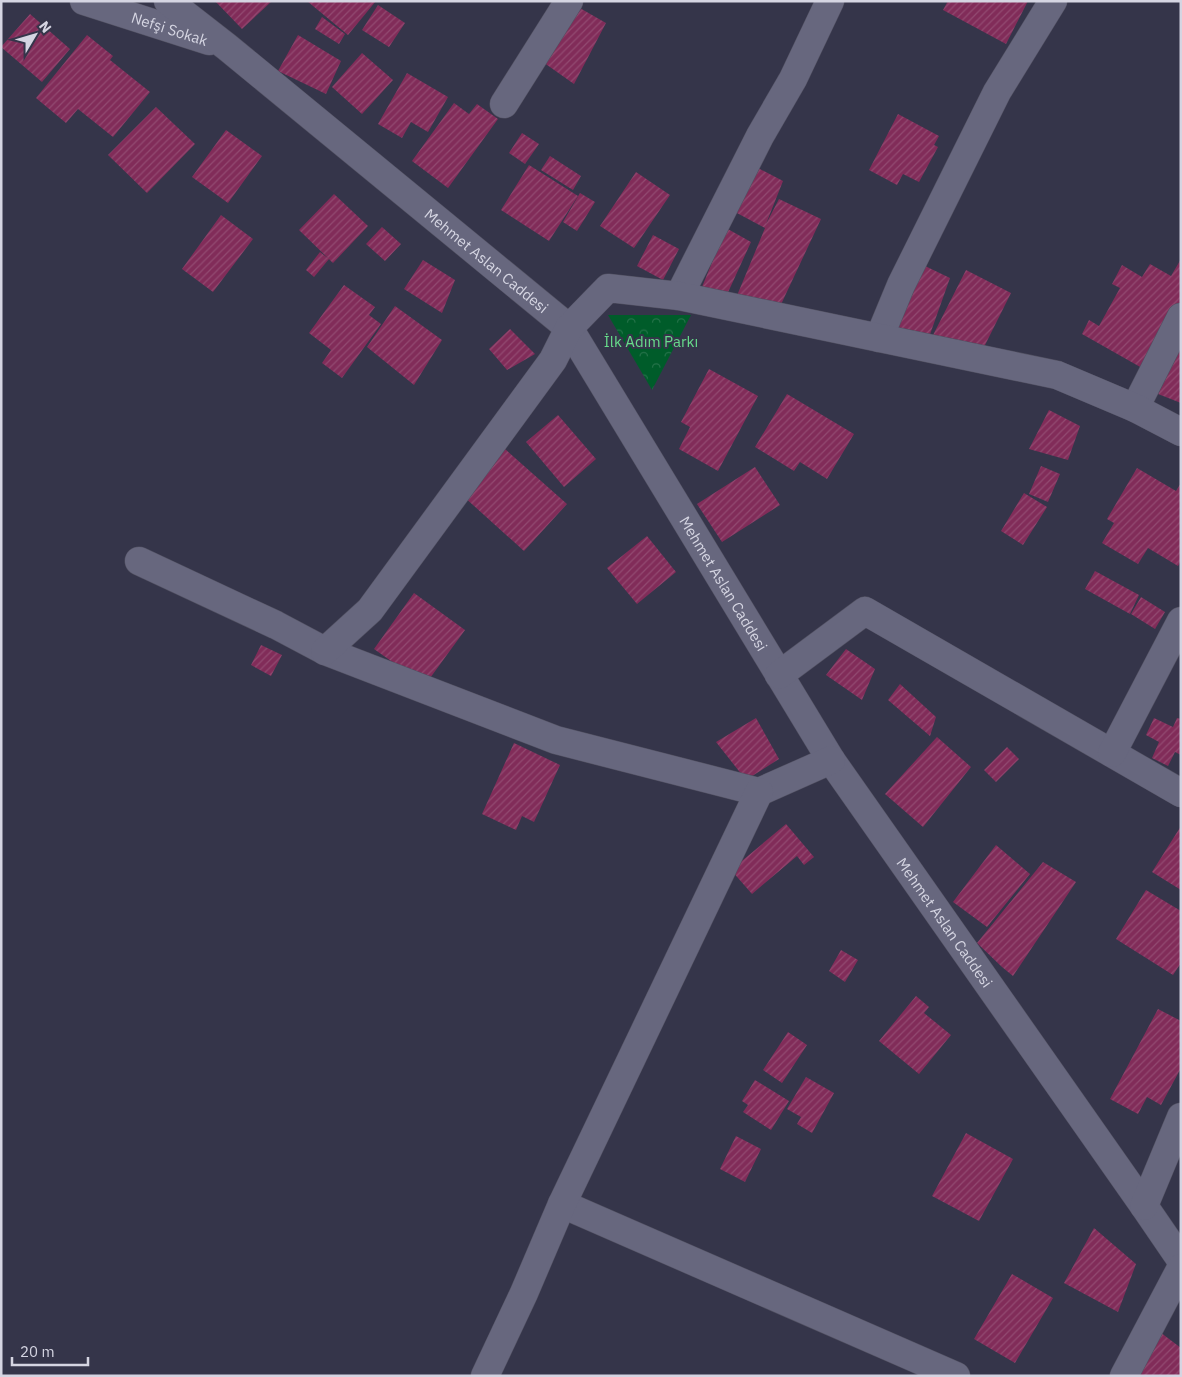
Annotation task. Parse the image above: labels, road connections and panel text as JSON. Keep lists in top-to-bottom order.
{
  "streets": {
    "street": ["Nefşi Sokak", "Mehmet Aslan Caddesi"]
  },
  "crossings": [
    ["Nefşi Sokak", "Mehmet Aslan Caddesi"]
  ],
  "parks": ["İlk Adım Parkı"],
  "scale_bar": "20 m",
  "north": "top right"
}
